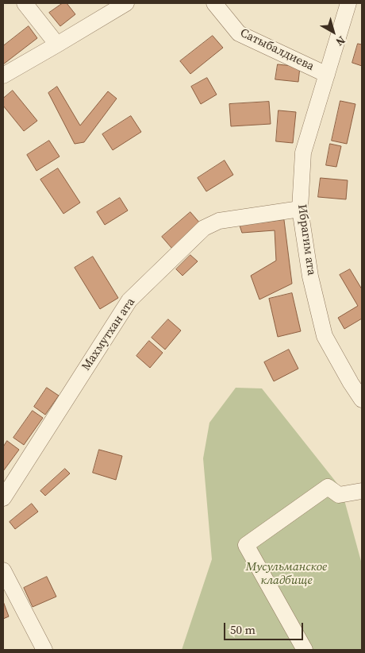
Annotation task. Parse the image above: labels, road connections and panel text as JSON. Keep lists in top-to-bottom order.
{
  "streets": {
    "street": ["Сатыбалдиева", "Ибрагим ата", "Махмутхан ата"]
  },
  "crossings": [
    ["Сатыбалдиева", "Ибрагим ата"],
    ["Ибрагим ата", "Махмутхан ата"]
  ],
  "parks": ["Мусульманское кладбище"],
  "scale_bar": "50 m",
  "north": "bottom right"
}
